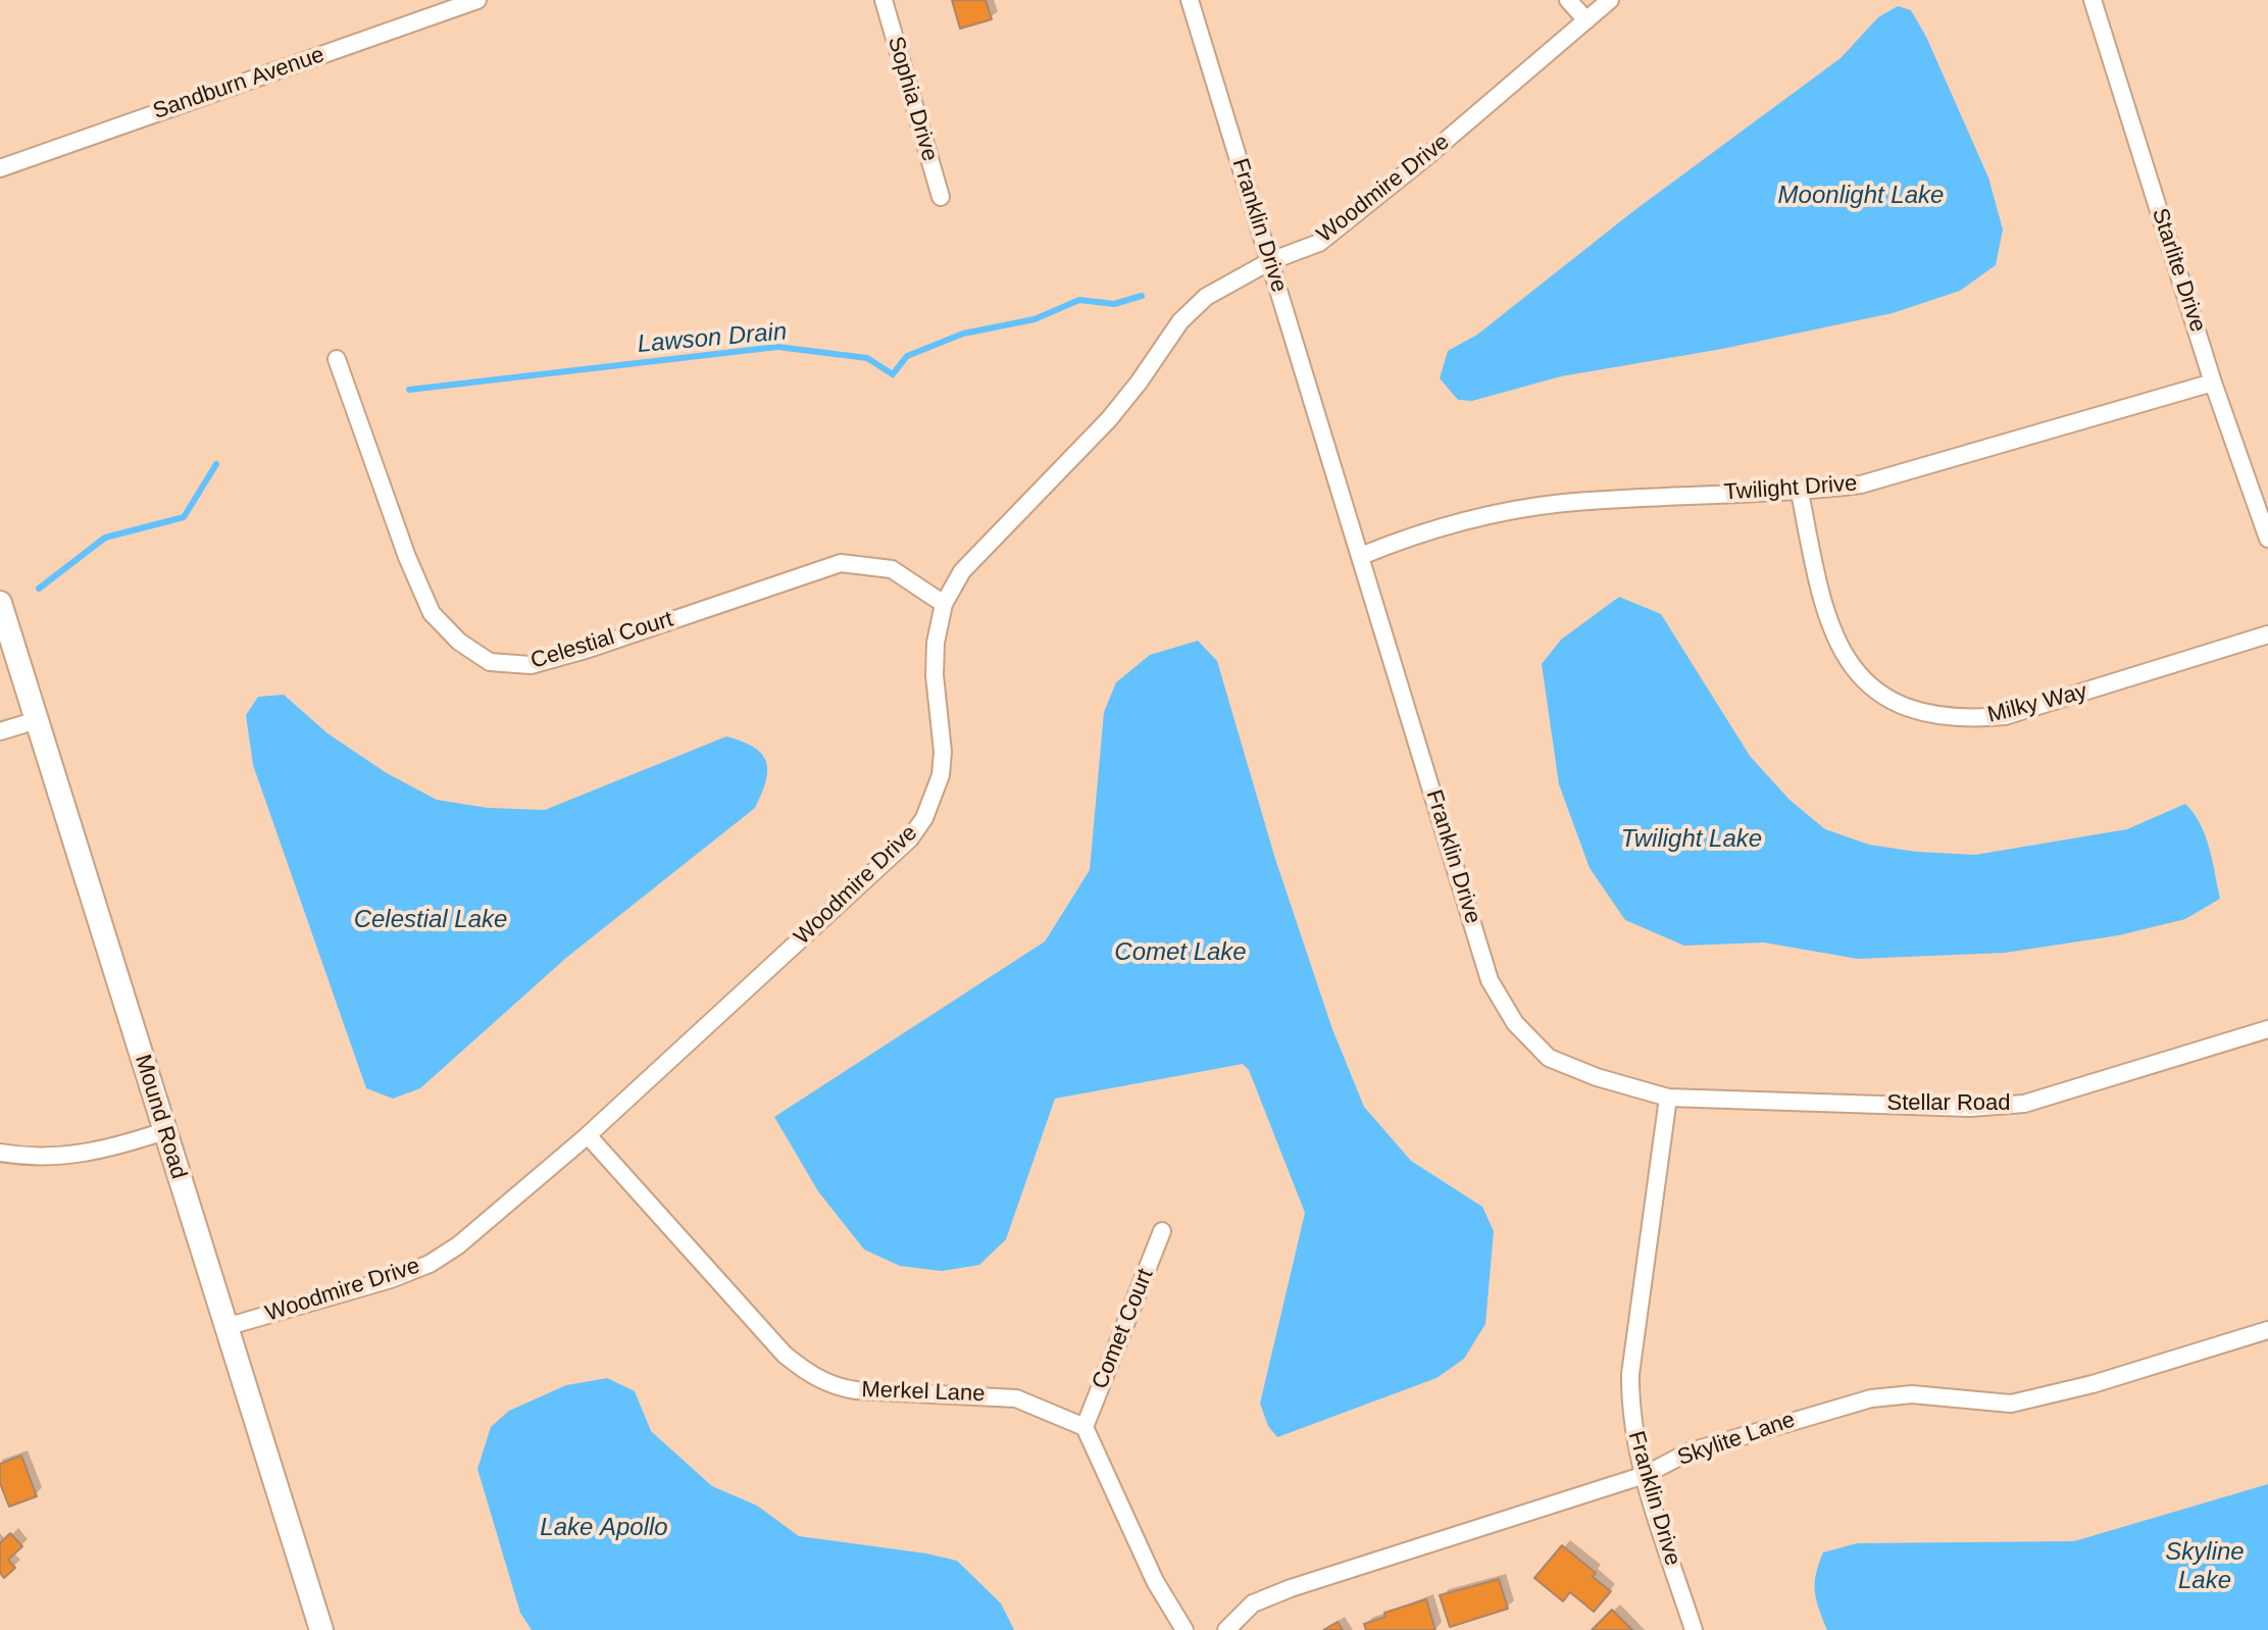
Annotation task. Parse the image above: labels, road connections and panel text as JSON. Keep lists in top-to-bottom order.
{
  "streets": {
    "street": [
      "Sandburn Avenue",
      "Sophia Drive",
      "Woodmire Drive",
      "Franklin Drive",
      "Starlite Drive",
      "Twilight Drive",
      "Celestial Court",
      "Milky Way",
      "Stellar Road",
      "Mound Road",
      "Comet Court",
      "Merkel Lane",
      "Skylite Lane"
    ]
  },
  "crossings": [
    ["Woodmire Drive", "Franklin Drive"],
    ["Woodmire Drive", "Celestial Court"],
    ["Woodmire Drive", "Mound Road"],
    ["Woodmire Drive", "Merkel Lane"],
    ["Franklin Drive", "Twilight Drive"],
    ["Franklin Drive", "Stellar Road"],
    ["Franklin Drive", "Skylite Lane"],
    ["Starlite Drive", "Twilight Drive"],
    ["Twilight Drive", "Milky Way"],
    ["Comet Court", "Merkel Lane"]
  ],
  "water": [
    "Moonlight Lake",
    "Lawson Drain",
    "Twilight Lake",
    "Celestial Lake",
    "Comet Lake",
    "Lake Apollo",
    "Skyline Lake"
  ]
}
